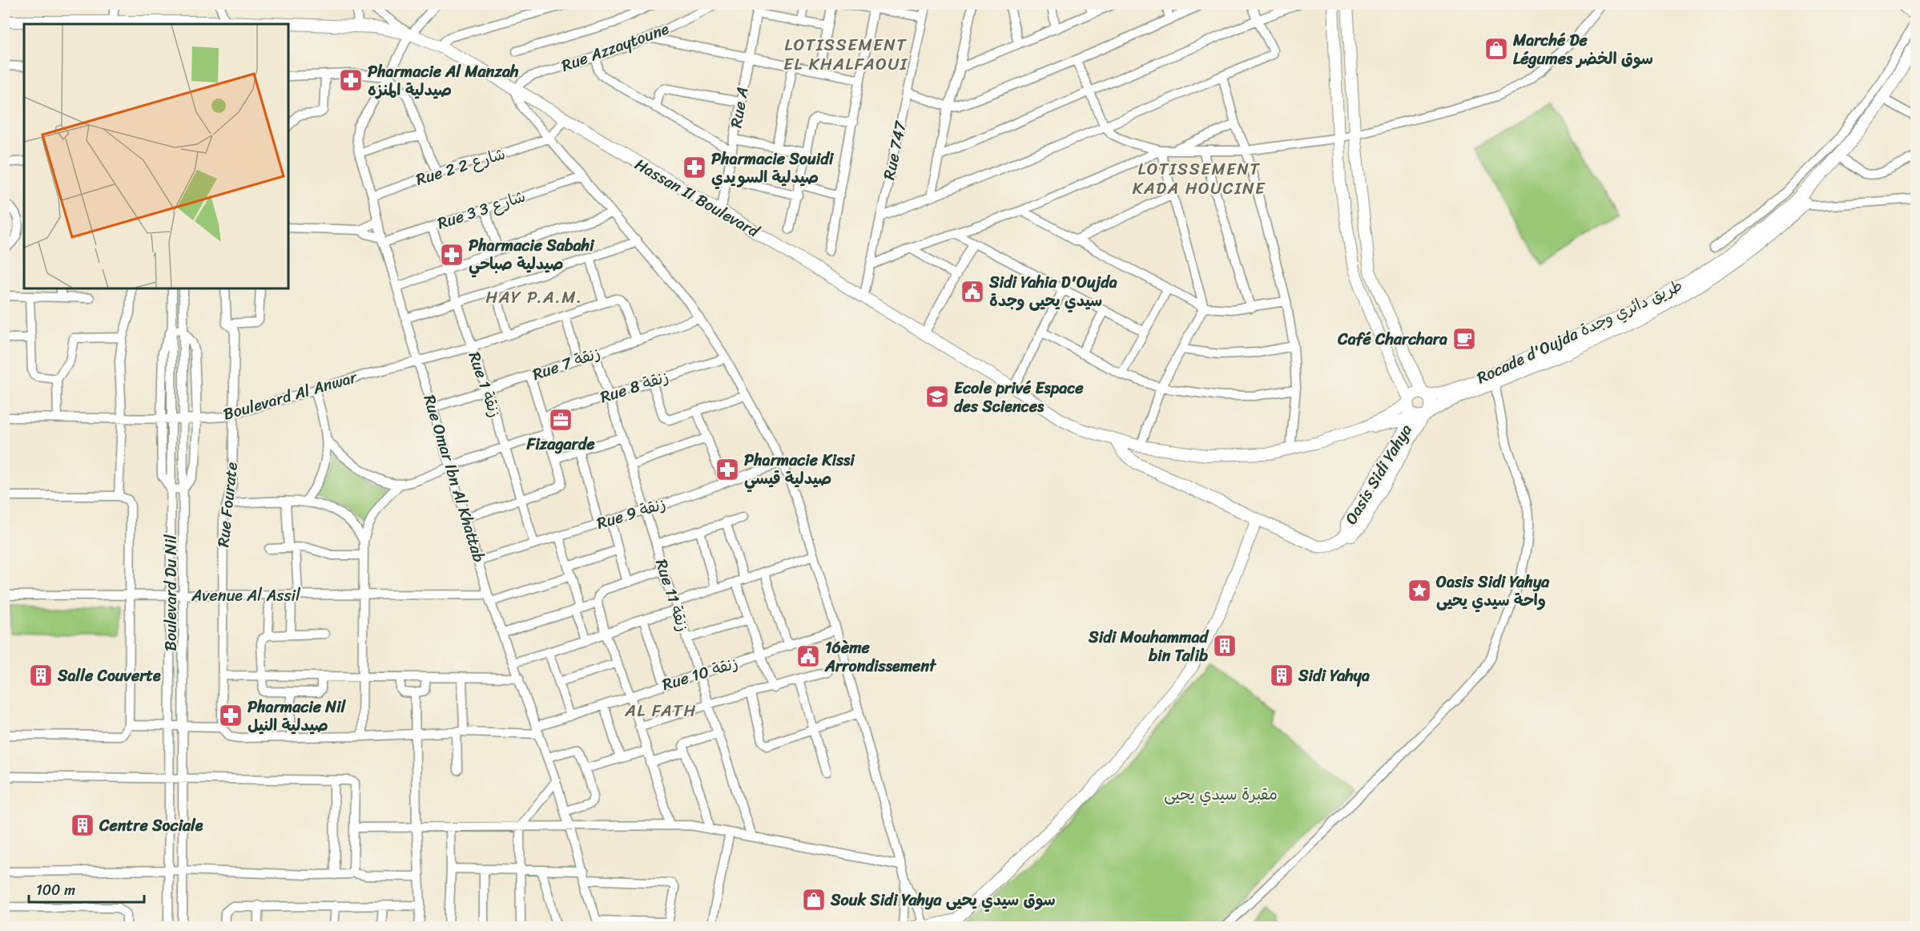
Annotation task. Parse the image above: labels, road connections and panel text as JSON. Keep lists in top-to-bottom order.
{
  "streets": {
    "highway": ["Rocade d'Oujda طريق دائري وجدة"],
    "main road": ["Hassan II Boulevard", "Oasis Sidi Yahya"],
    "street": [
      "Rue Azzaytoune",
      "Rue A",
      "Rue 747",
      "Rue 2 شارع 2",
      "Rue 3 شارع 3",
      "Rue 7 زنقة",
      "Rue 1 زنقة",
      "Rue 8 زنقة",
      "Boulevard Al Anwar",
      "Rue Omar Ibn Al Khattab",
      "Rue Fourate",
      "Rue 9 زنقة",
      "Boulevard Du Nil",
      "Avenue Al Assil",
      "Rue 11 زنقة",
      "Rue 10 زنقة"
    ]
  },
  "crossings": [
    ["Rue Azzaytoune", "Hassan II Boulevard"],
    ["Rue A", "Hassan II Boulevard"],
    ["Rue 747", "Hassan II Boulevard"],
    ["Rue 2 شارع 2", "Rue Omar Ibn Al Khattab"],
    ["Hassan II Boulevard", "Rocade d'Oujda طريق دائري وجدة"],
    ["Hassan II Boulevard", "Oasis Sidi Yahya"],
    ["Hassan II Boulevard", "Rue Omar Ibn Al Khattab"],
    ["Rue 3 شارع 3", "Rue 1 زنقة"],
    ["Rue 3 شارع 3", "Rue Omar Ibn Al Khattab"],
    ["Rocade d'Oujda طريق دائري وجدة", "Oasis Sidi Yahya"],
    ["Rue 7 زنقة", "Rue 1 زنقة"],
    ["Rue 7 زنقة", "Boulevard Al Anwar"],
    ["Rue 7 زنقة", "Rue Omar Ibn Al Khattab"],
    ["Rue 7 زنقة", "Rue 11 زنقة"],
    ["Rue 1 زنقة", "Boulevard Al Anwar"],
    ["Rue 1 زنقة", "Rue 9 زنقة"],
    ["Rue 8 زنقة", "Rue 11 زنقة"],
    ["Boulevard Al Anwar", "Rue Omar Ibn Al Khattab"],
    ["Boulevard Al Anwar", "Rue Fourate"],
    ["Boulevard Al Anwar", "Boulevard Du Nil"],
    ["Rue Omar Ibn Al Khattab", "Rue 9 زنقة"],
    ["Rue Omar Ibn Al Khattab", "Avenue Al Assil"],
    ["Rue Omar Ibn Al Khattab", "Rue 10 زنقة"],
    ["Rue Fourate", "Avenue Al Assil"],
    ["Rue Fourate", "Rue 10 زنقة"],
    ["Rue 9 زنقة", "Rue 11 زنقة"],
    ["Boulevard Du Nil", "Avenue Al Assil"],
    ["Rue 11 زنقة", "Rue 10 زنقة"]
  ],
  "districts": [
    "LOTISSEMENT EL KHALFAOUI",
    "LOTISSEMENT KADA HOUCINE",
    "HAY P.A.M.",
    "AL FATH"
  ],
  "parks": ["مقبرة سيدي يحيى"],
  "places": {
    "shop": ["Marché De Légumes سوق الخضر", "Souk Sidi Yahya سوق سيدي يحيى"],
    "pharmacy": [
      "Pharmacie Al Manzah صيدلية المنزه",
      "Pharmacie Souidi صيدلية السويدي",
      "Pharmacie Sabahi صيدلية صباحي",
      "Pharmacie Kissi صيدلية قيسي",
      "Pharmacie Nil صيدلية النيل"
    ],
    "public building": ["Sidi Yahia D'Oujda سيدي يحيى وجدة", "16ème Arrondissement"],
    "cafe": ["Café Charchara"],
    "school or university": ["Ecole privé Espace des Sciences"],
    "office": ["Fizagarde"],
    "place": ["Oasis Sidi Yahya واحة سيدي يحيى"],
    "building": [
      "Sidi Mouhammad bin Talib",
      "Salle Couverte",
      "Sidi Yahya",
      "Centre Sociale"
    ]
  },
  "scale_bar": "100 m"
}
